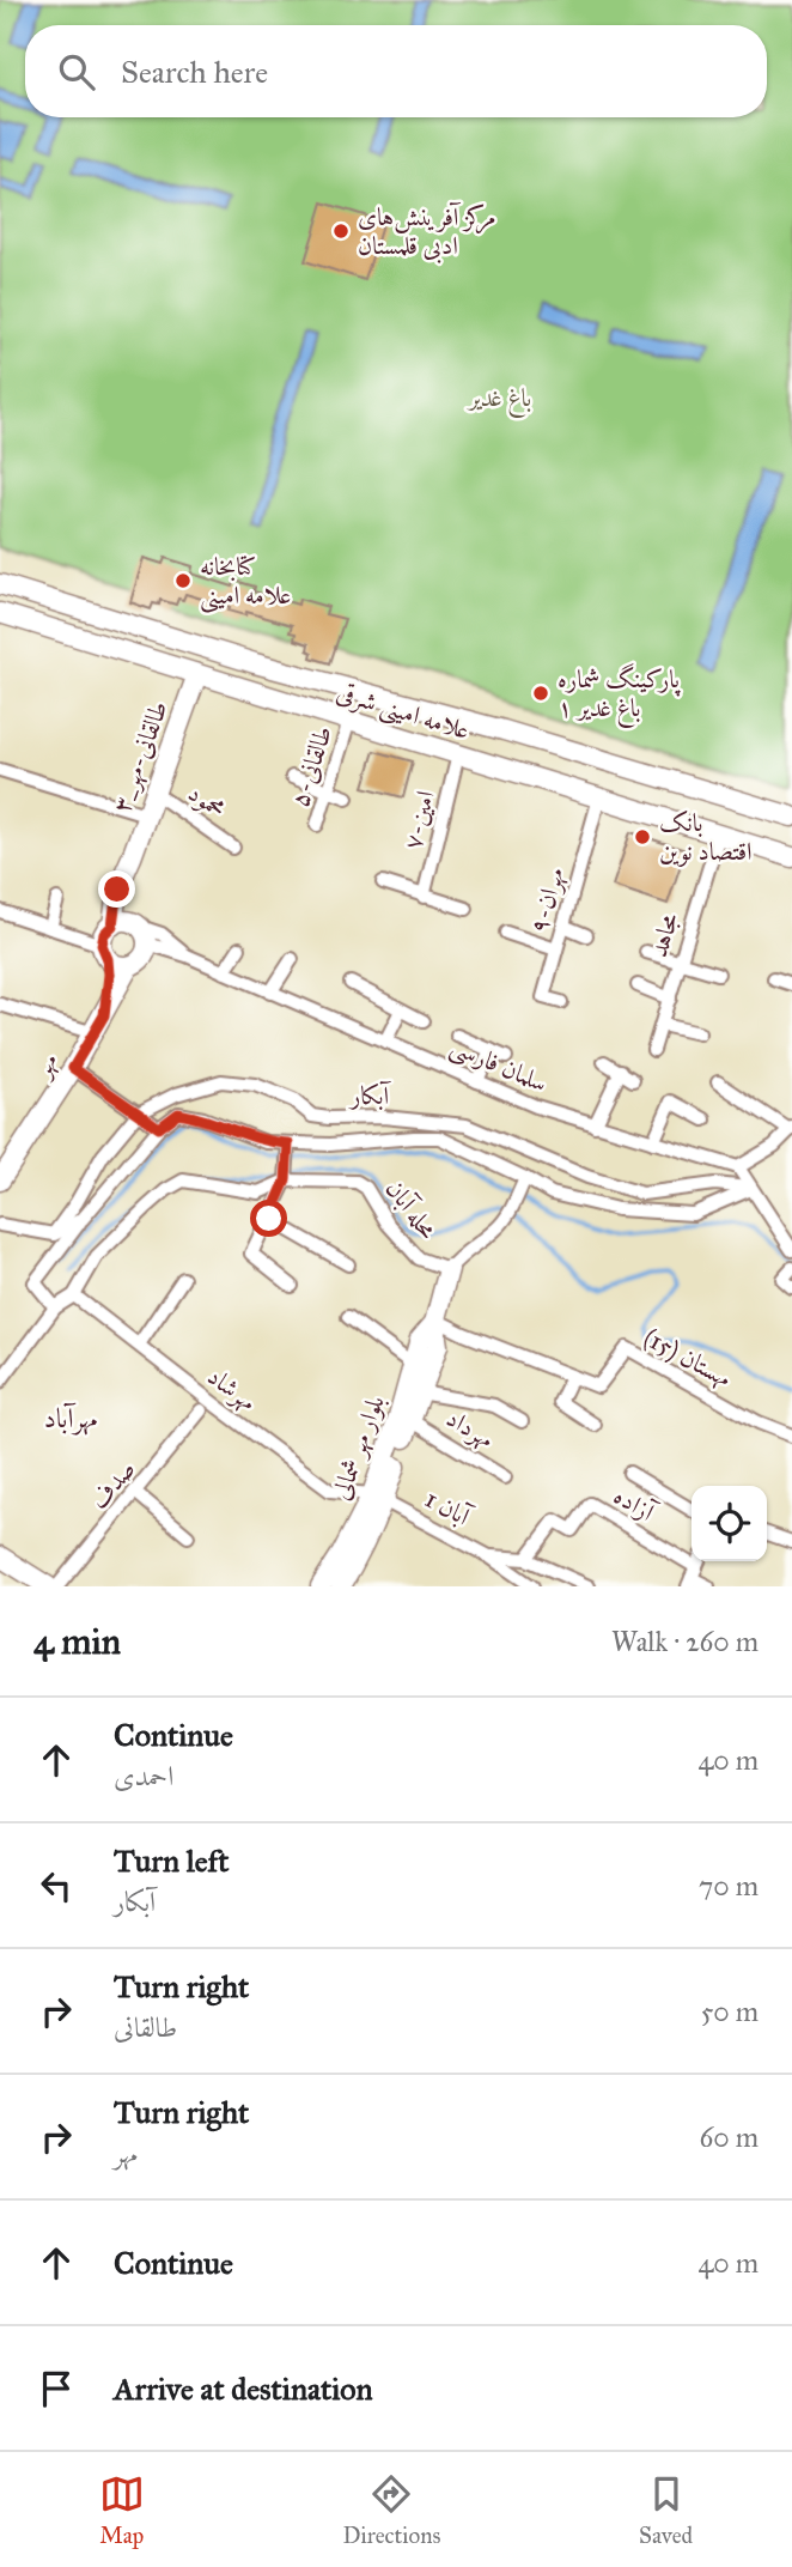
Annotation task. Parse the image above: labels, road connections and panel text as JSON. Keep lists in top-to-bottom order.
{
  "streets": {
    "main road": [
      "علامه امینی شرقی",
      "۳_طالقانی-مهر",
      "مهر",
      "بلوار مهر شمالی"
    ],
    "street": [
      "۵-طالقانی",
      "محمود",
      "۷-امین",
      "۹-مهران",
      "مجاهد",
      "سلمان فارسی",
      "آبکار",
      "محله آبان",
      "مهستان (15)",
      "مهرشاد",
      "مهرداد",
      "صدف",
      "آزاده",
      "1 آبان"
    ]
  },
  "crossings": [
    ["علامه امینی شرقی", "۳_طالقانی-مهر"],
    ["علامه امینی شرقی", "۵-طالقانی"],
    ["علامه امینی شرقی", "۷-امین"],
    ["علامه امینی شرقی", "۹-مهران"],
    ["علامه امینی شرقی", "مجاهد"],
    ["۳_طالقانی-مهر", "محمود"],
    ["۳_طالقانی-مهر", "مهر"],
    ["۳_طالقانی-مهر", "سلمان فارسی"],
    ["مهر", "سلمان فارسی"],
    ["محله آبان", "مهرشاد"],
    ["محله آبان", "بلوار مهر شمالی"],
    ["مهستان (15)", "بلوار مهر شمالی"],
    ["مهرشاد", "بلوار مهر شمالی"],
    ["مهرشاد", "1 آبان"],
    ["مهرداد", "بلوار مهر شمالی"],
    ["بلوار مهر شمالی", "1 آبان"]
  ],
  "districts": ["مهرآباد"],
  "parks": ["باغ غدیر"],
  "places": [
    "مرکز آفرینش‌های ادبی قلمستان",
    "کتابخانه علامه امینی",
    "پارکینگ شماره ۱ باغ غدیر",
    "بانک اقتصاد نوین"
  ],
  "page": {
    "search": "Search here",
    "heading": ["4 min", "Walk · 260 m"],
    "list": [
      ["Continue", "احمدی", "40 m"],
      ["Turn left", "آبکار", "70 m"],
      ["Turn right", "طالقانی", "50 m"],
      ["Turn right", "مهر", "60 m"],
      ["Continue", "40 m"],
      "Arrive at destination"
    ],
    "nav": ["Map", "Directions", "Saved"]
  }
}
